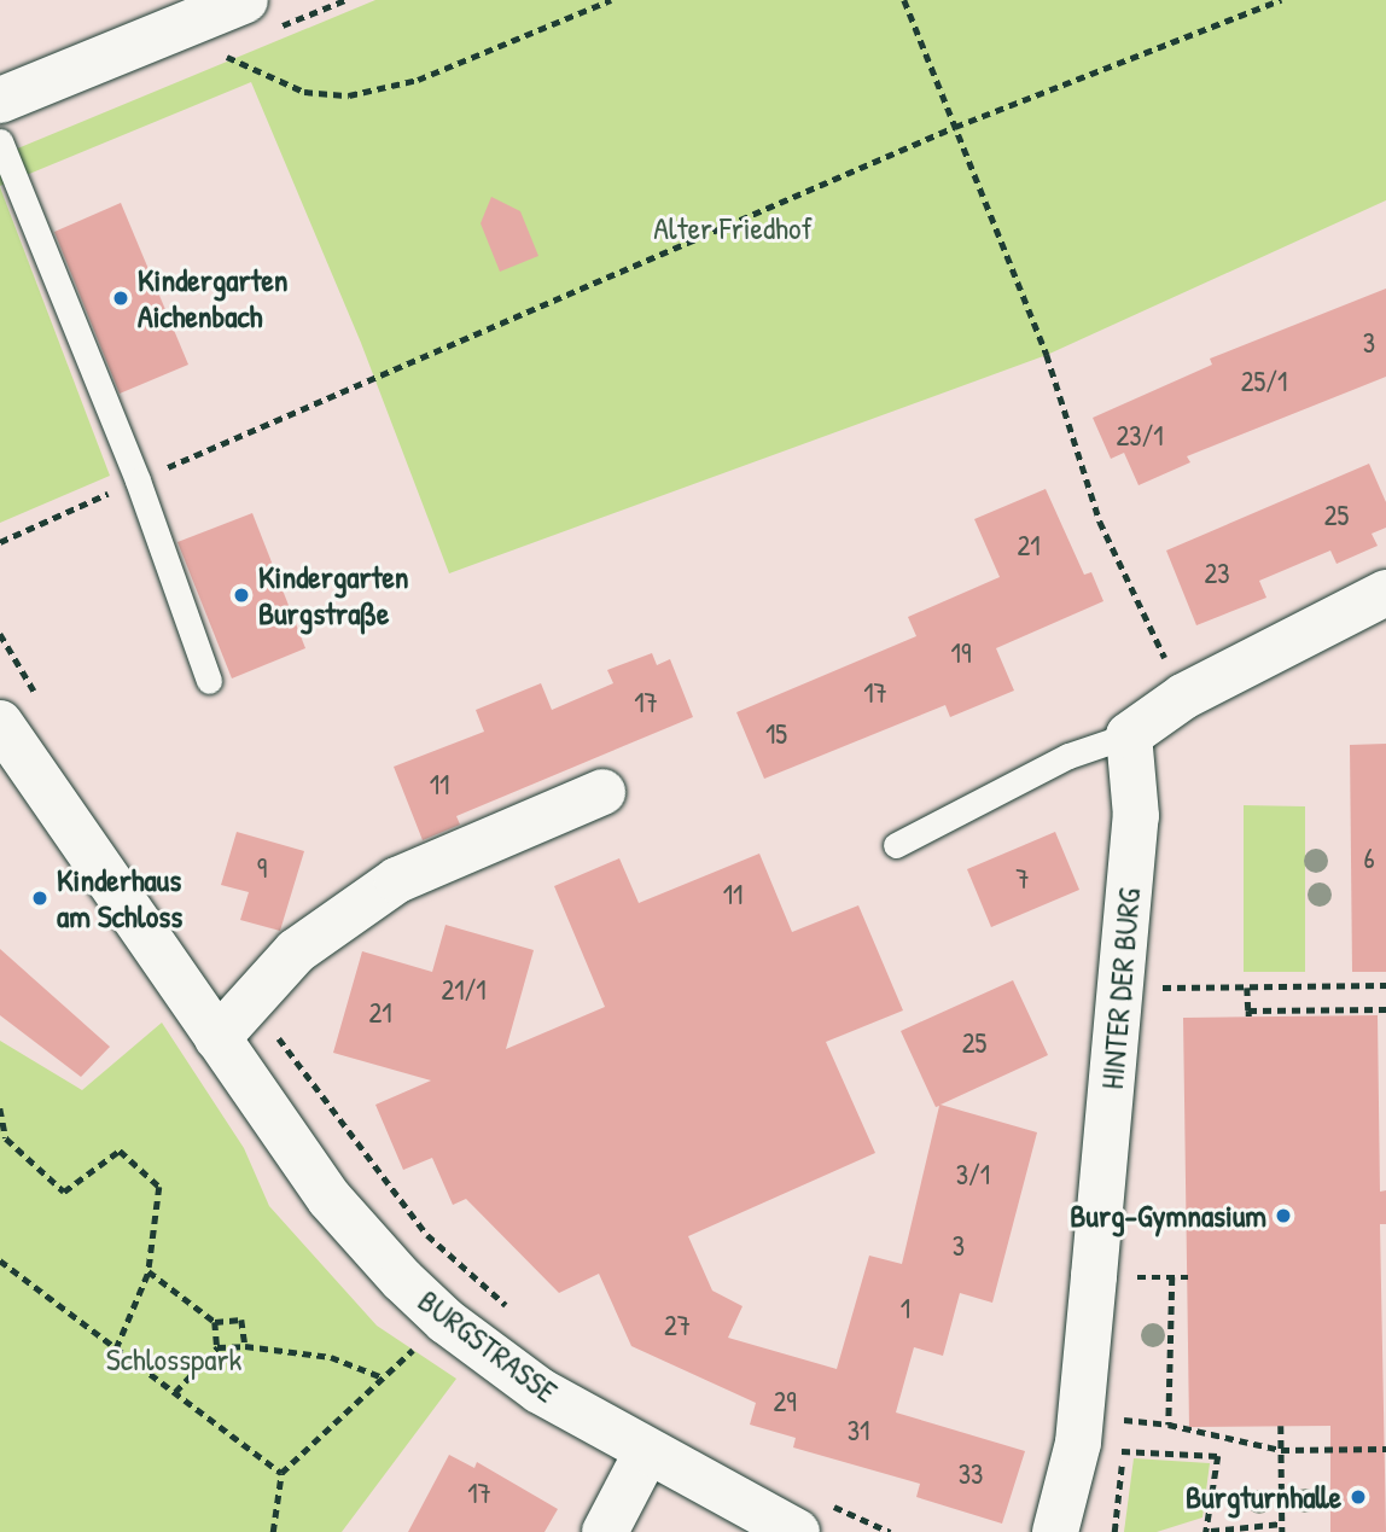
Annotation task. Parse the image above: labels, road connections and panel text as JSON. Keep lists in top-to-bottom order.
{
  "streets": {
    "street": ["HINTER DER BURG", "BURGSTRASSE"]
  },
  "parks": ["Alter Friedhof", "Schlosspark"],
  "places": [
    "Kindergarten Aichenbach",
    "Kindergarten Burgstraße",
    "Kinderhaus am Schloss",
    "Burg-Gymnasium",
    "Burgturnhalle"
  ],
  "house_numbers": [
    "3",
    "25/1",
    "23/1",
    "25",
    "21",
    "23",
    "19",
    "17",
    "17",
    "15",
    "11",
    "6",
    "9",
    "7",
    "11",
    "21/1",
    "21",
    "25",
    "3/1",
    "3",
    "1",
    "27",
    "29",
    "31",
    "33",
    "17"
  ]
}
